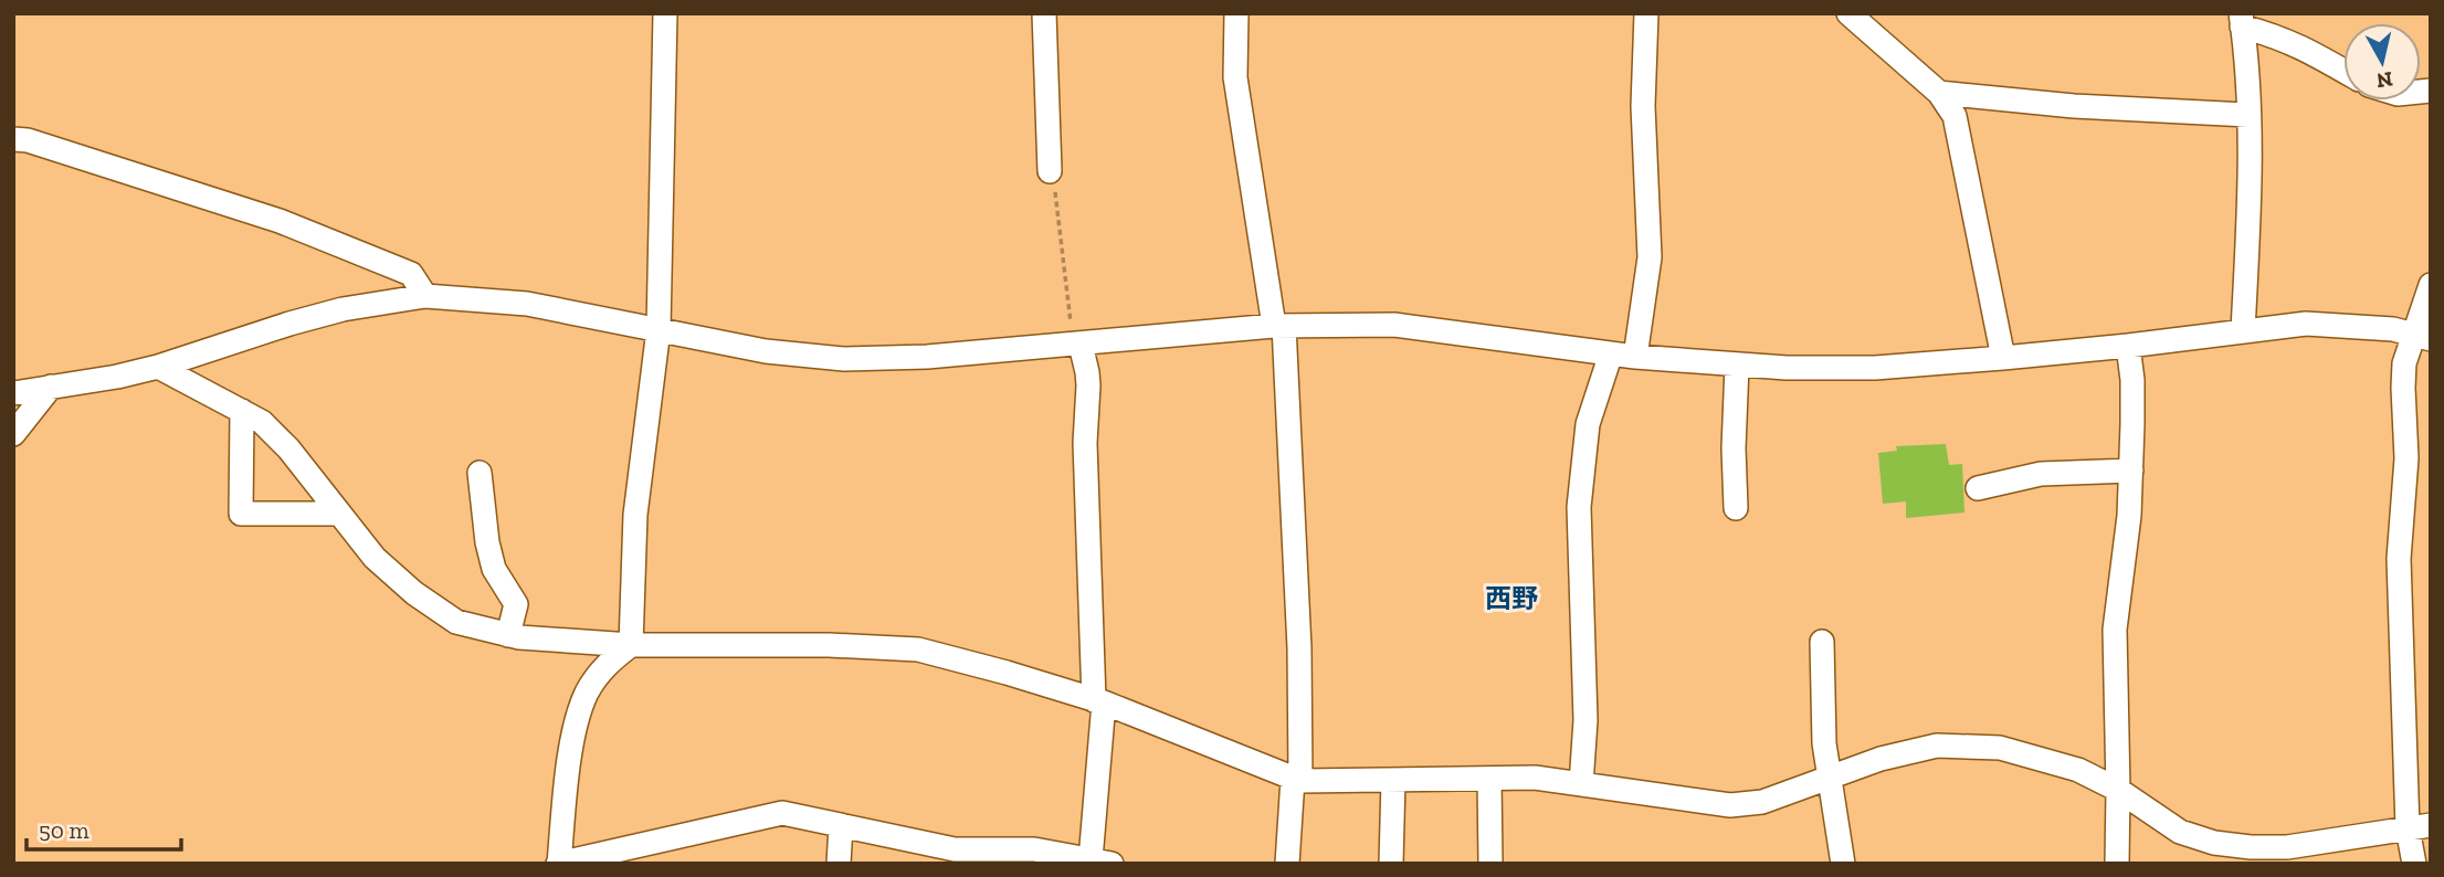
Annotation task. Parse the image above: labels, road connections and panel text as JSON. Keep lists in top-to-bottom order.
{
  "districts": ["西野"],
  "scale_bar": "50 m",
  "north": "bottom"
}
